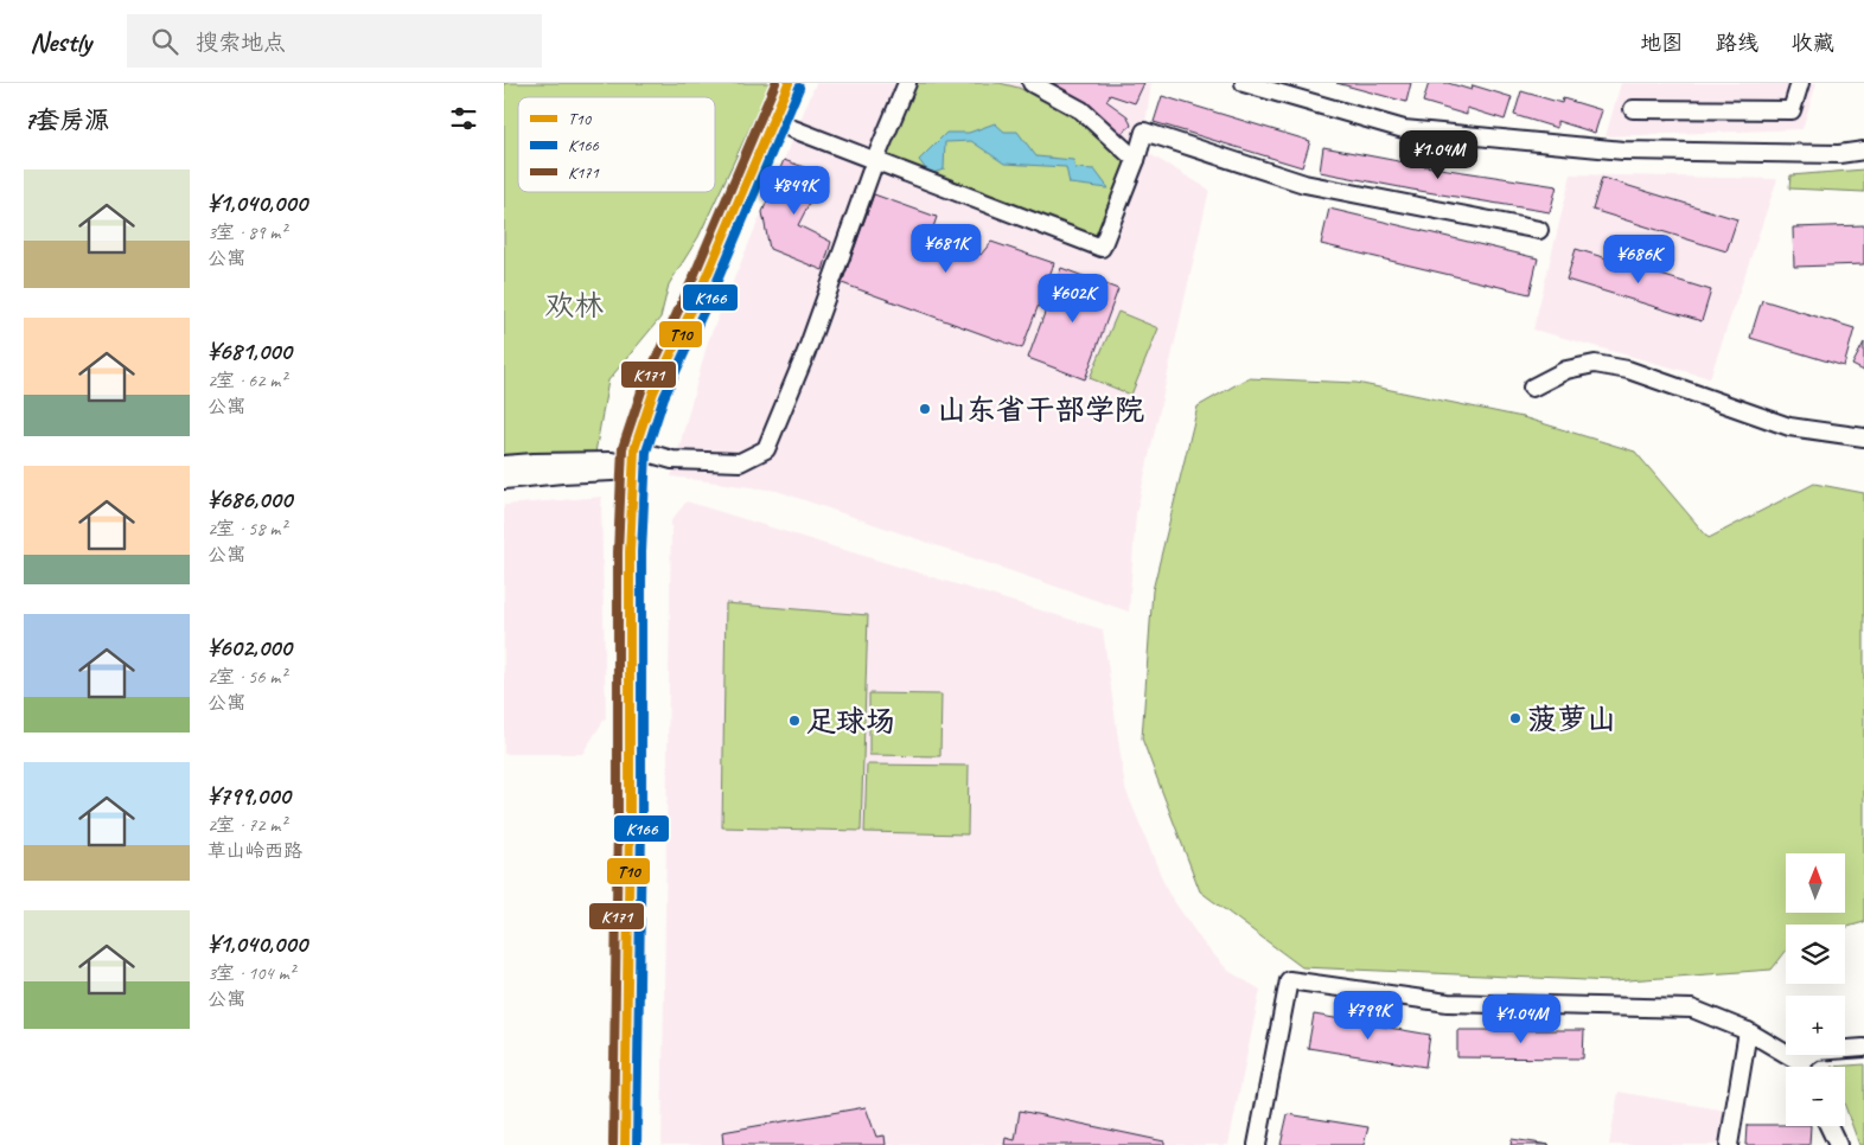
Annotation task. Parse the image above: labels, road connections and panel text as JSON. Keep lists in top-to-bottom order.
{
  "parks": ["欢林"],
  "places": ["山东省干部学院", "菠萝山", "足球场"],
  "lines": ["transit line T10", "transit line K171", "transit line K166"],
  "legend": ["T10", "K166", "K171"],
  "north": "top",
  "page": {
    "header": "Nestly",
    "search": "搜索地点",
    "nav": ["地图", "路线", "收藏"],
    "heading": "7套房源",
    "price": [
      "¥1.04M",
      "¥849K",
      "¥681K",
      "¥686K",
      "¥602K",
      "¥799K",
      "¥1.04M"
    ],
    "list": [
      {
        "name": "¥1,040,000",
        "note": "3室 · 89 m² · 公寓"
      },
      {
        "name": "¥681,000",
        "note": "2室 · 62 m² · 公寓"
      },
      {
        "name": "¥686,000",
        "note": "2室 · 58 m² · 公寓"
      },
      {
        "name": "¥602,000",
        "note": "2室 · 56 m² · 公寓"
      },
      {
        "name": "¥799,000",
        "note": "2室 · 72 m² · 草山岭西路"
      },
      {
        "name": "¥1,040,000",
        "note": "3室 · 104 m² · 公寓"
      }
    ],
    "map_buttons": ["+", "−"]
  }
}
